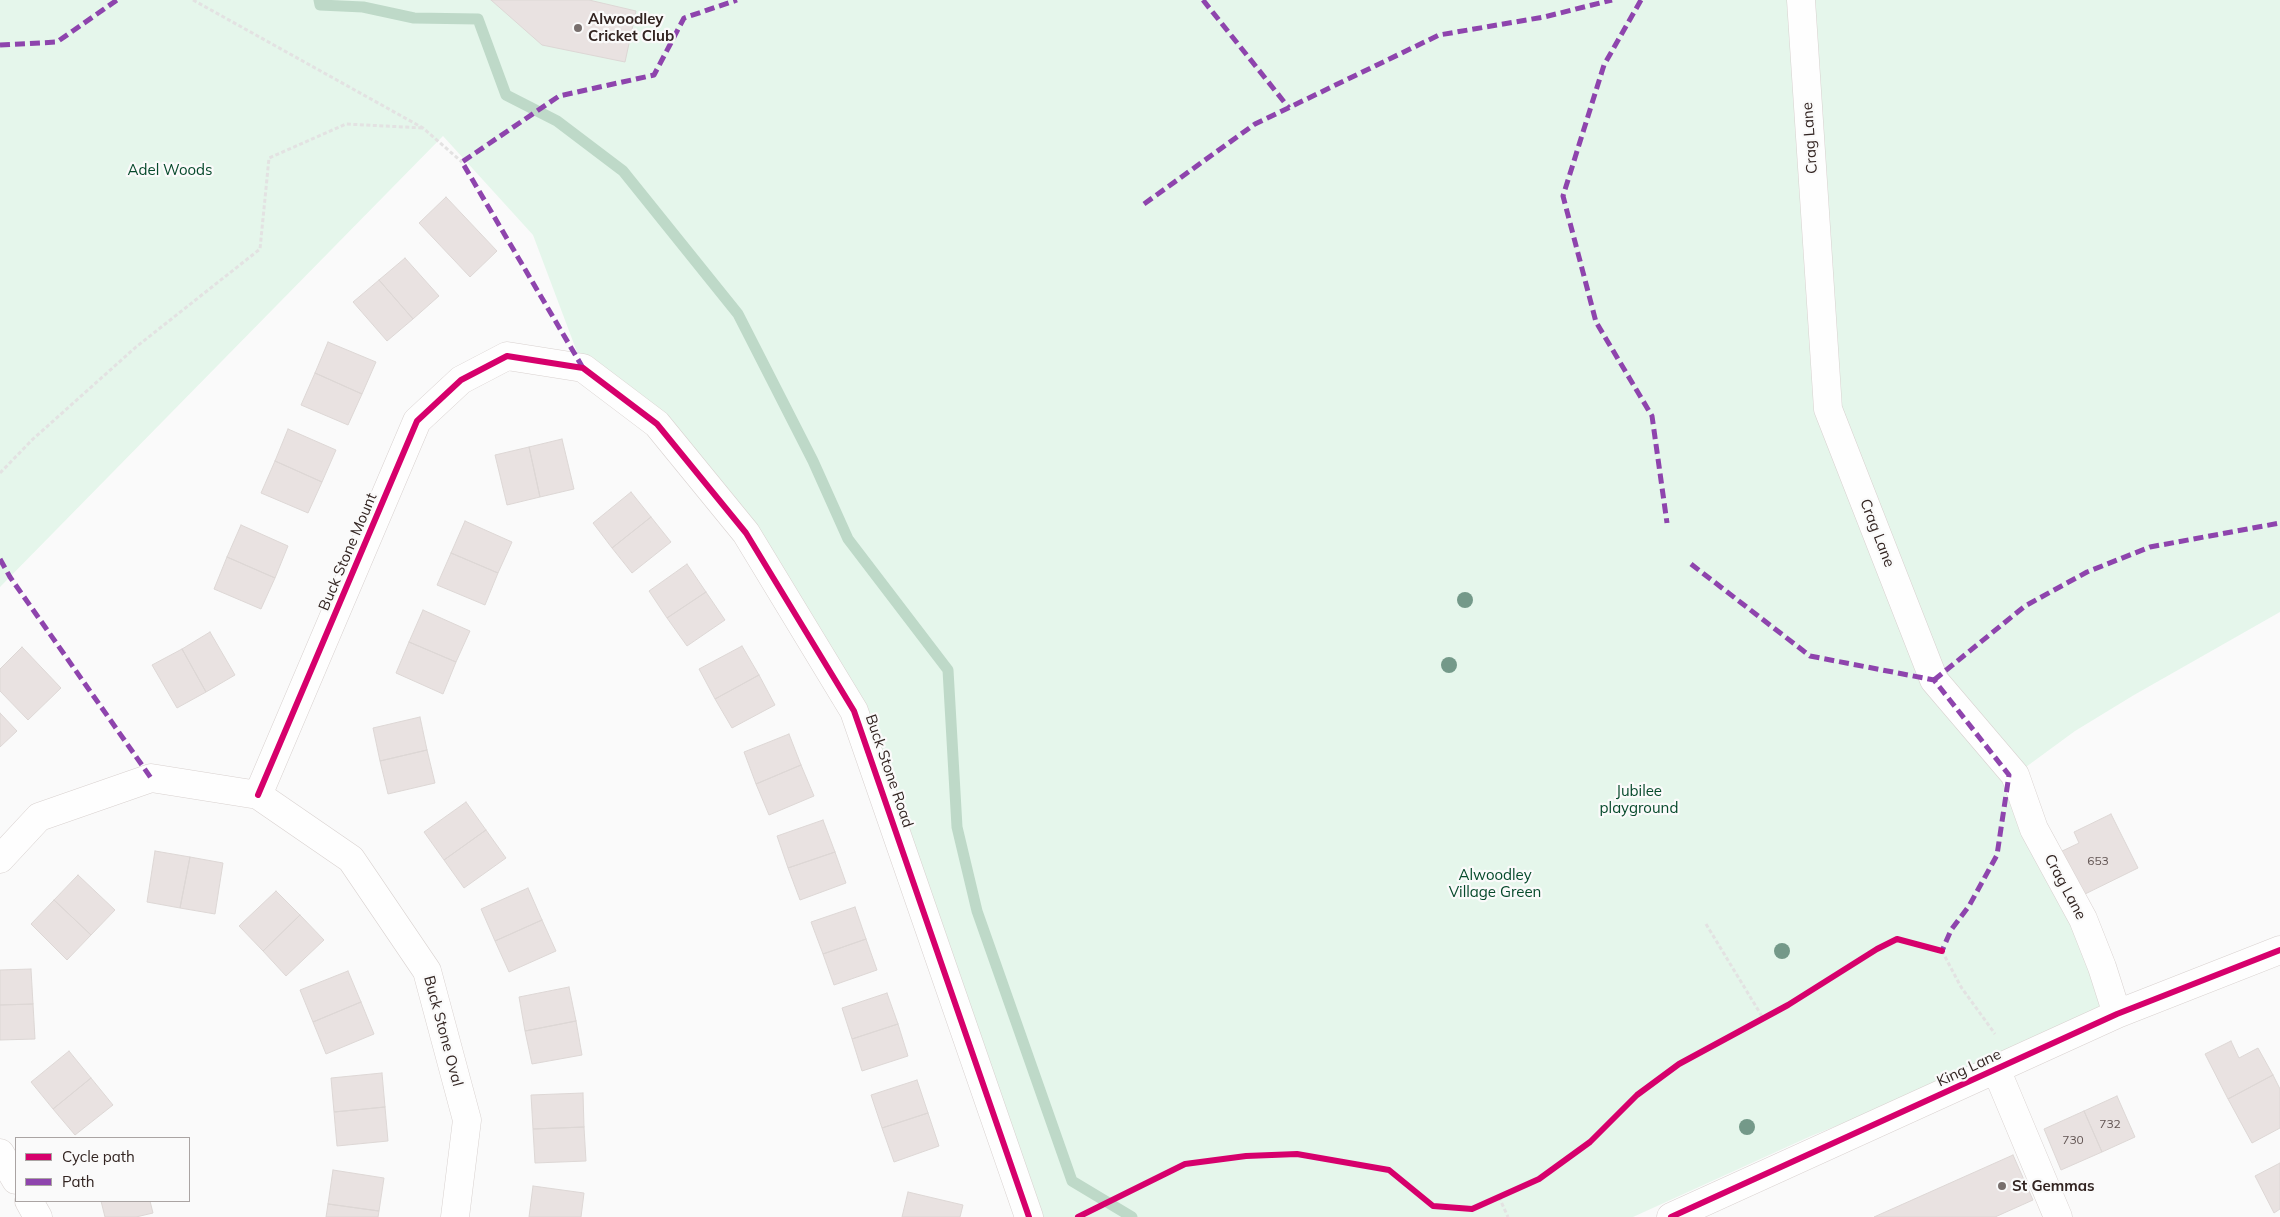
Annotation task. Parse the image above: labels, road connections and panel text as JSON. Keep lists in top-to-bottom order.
{
  "streets": {
    "street": [
      "Crag Lane",
      "Buck Stone Mount",
      "Buck Stone Road",
      "Buck Stone Oval",
      "King Lane"
    ]
  },
  "crossings": [
    ["Crag Lane", "King Lane"],
    ["Buck Stone Mount", "Buck Stone Road"],
    ["Buck Stone Mount", "Buck Stone Oval"]
  ],
  "parks": ["Adel Woods", "Jubilee playground", "Alwoodley Village Green"],
  "places": ["Alwoodley Cricket Club", "St Gemmas"],
  "house_numbers": ["653", "732", "730"],
  "legend": ["Cycle path", "Path"]
}
